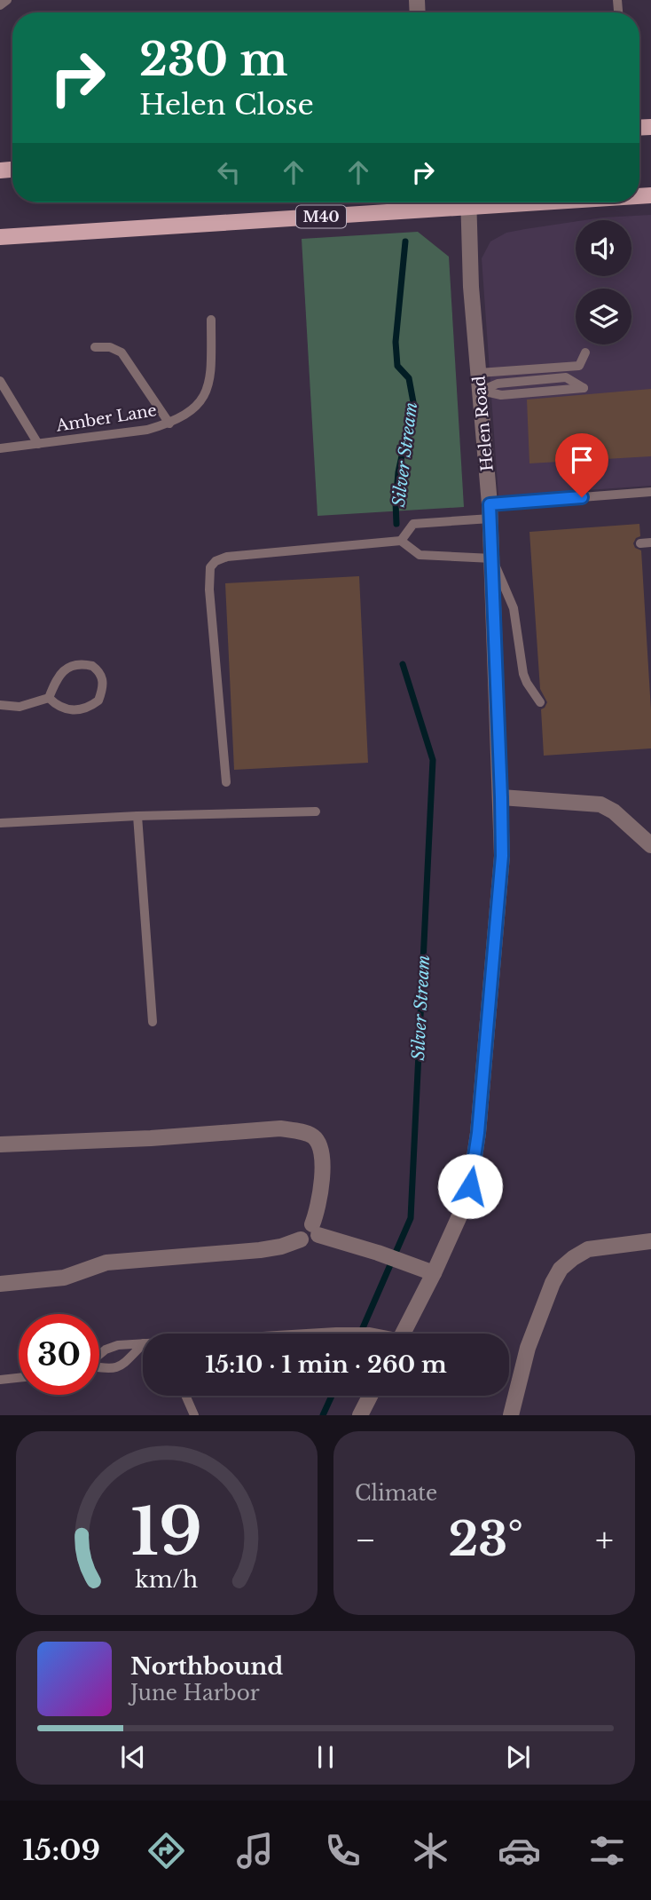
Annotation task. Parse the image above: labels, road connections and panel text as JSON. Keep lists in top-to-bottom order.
{
  "streets": {
    "main road": ["M40"],
    "street": ["Helen Road"],
    "lane": ["Amber Lane"]
  },
  "water": ["Silver Stream"],
  "page": {
    "turn": ["230 m", "Helen Close"],
    "limit": "30",
    "trip": "15:10 · 1 min · 260 m",
    "tile": "Climate",
    "heat": ["−", "23°", "+"],
    "song": ["Northbound", "June Harbor"],
    "tabs": "15:09",
    "gauge": ["19", "km/h"]
  }
}
